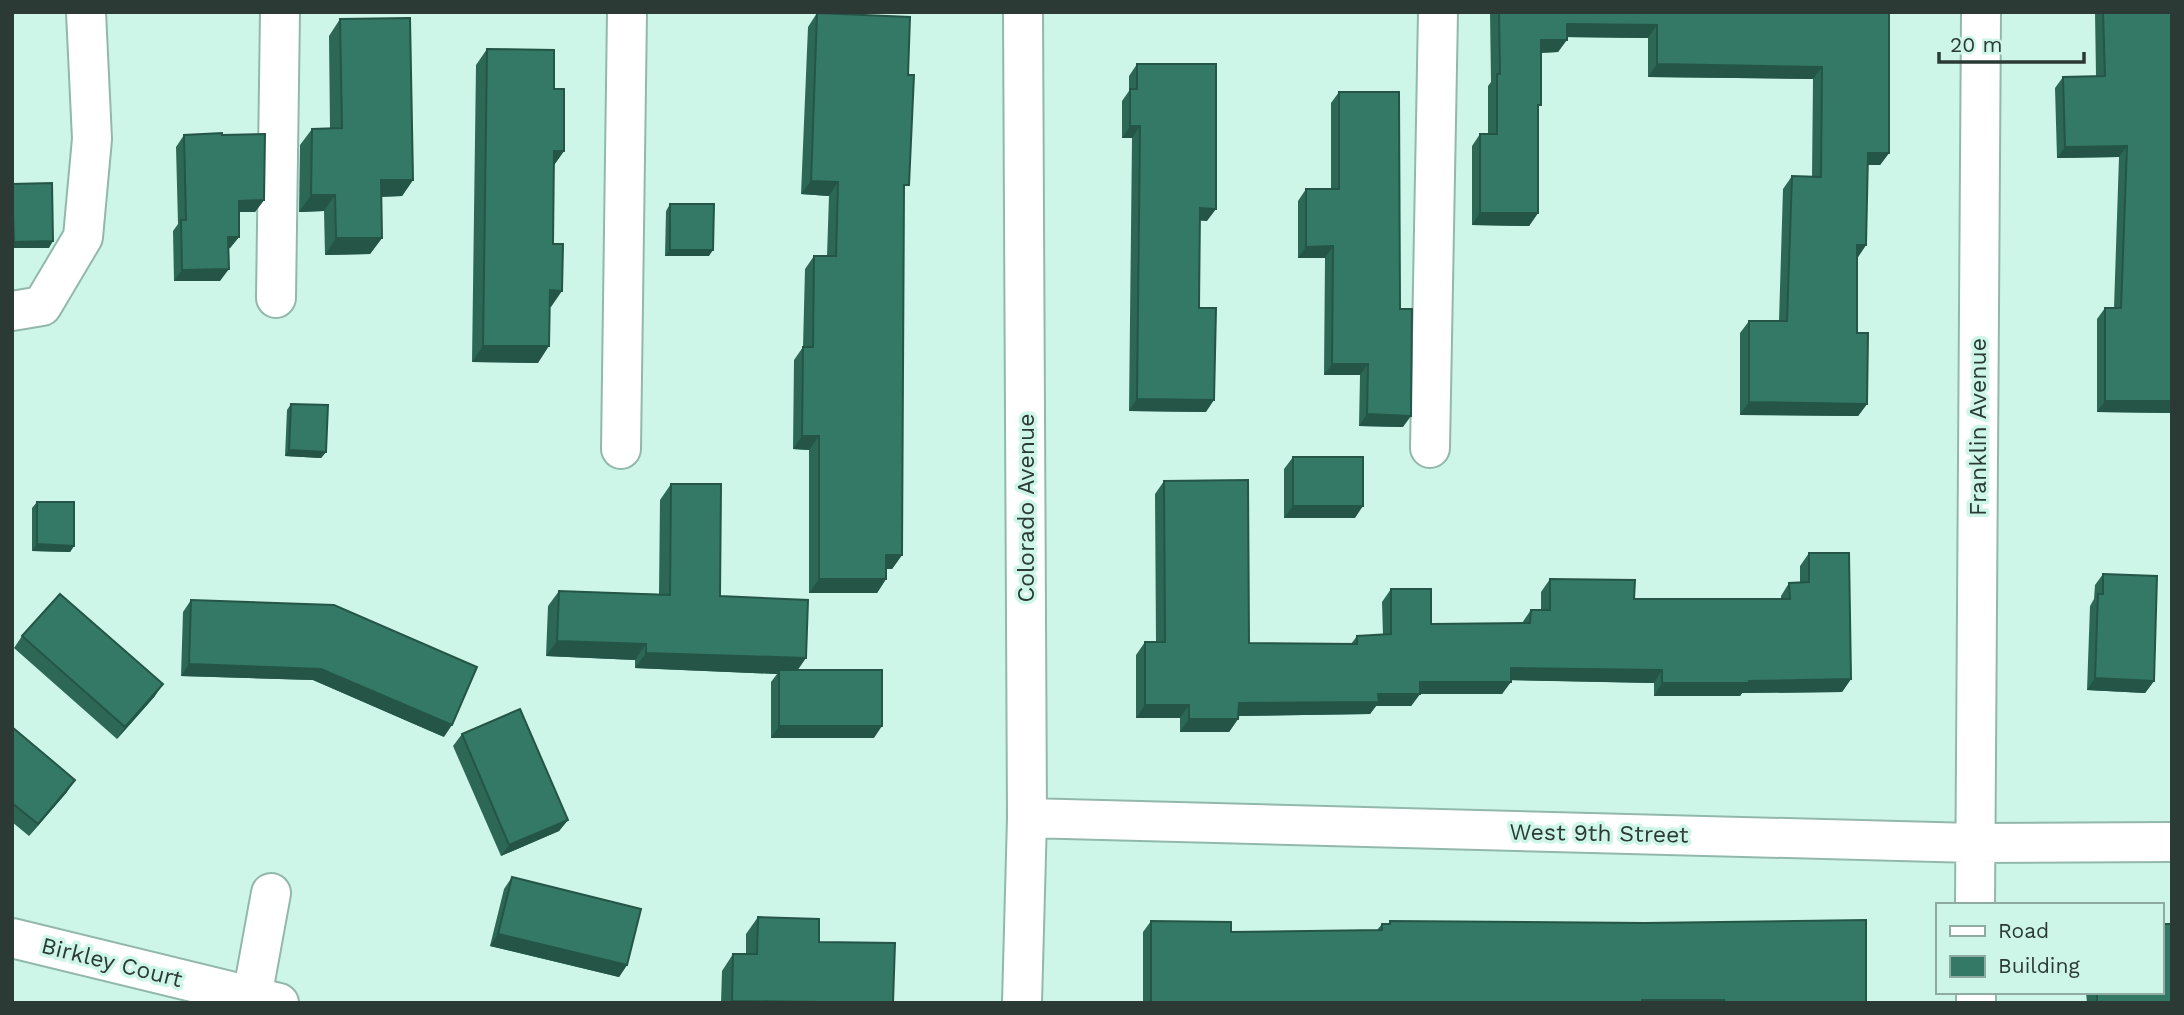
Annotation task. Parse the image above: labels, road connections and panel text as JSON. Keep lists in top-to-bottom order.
{
  "streets": {
    "street": [
      "Franklin Avenue",
      "Colorado Avenue",
      "West 9th Street",
      "Birkley Court"
    ]
  },
  "crossings": [
    ["Franklin Avenue", "West 9th Street"],
    ["Colorado Avenue", "West 9th Street"]
  ],
  "legend": ["Road", "Building"],
  "scale_bar": "20 m"
}
